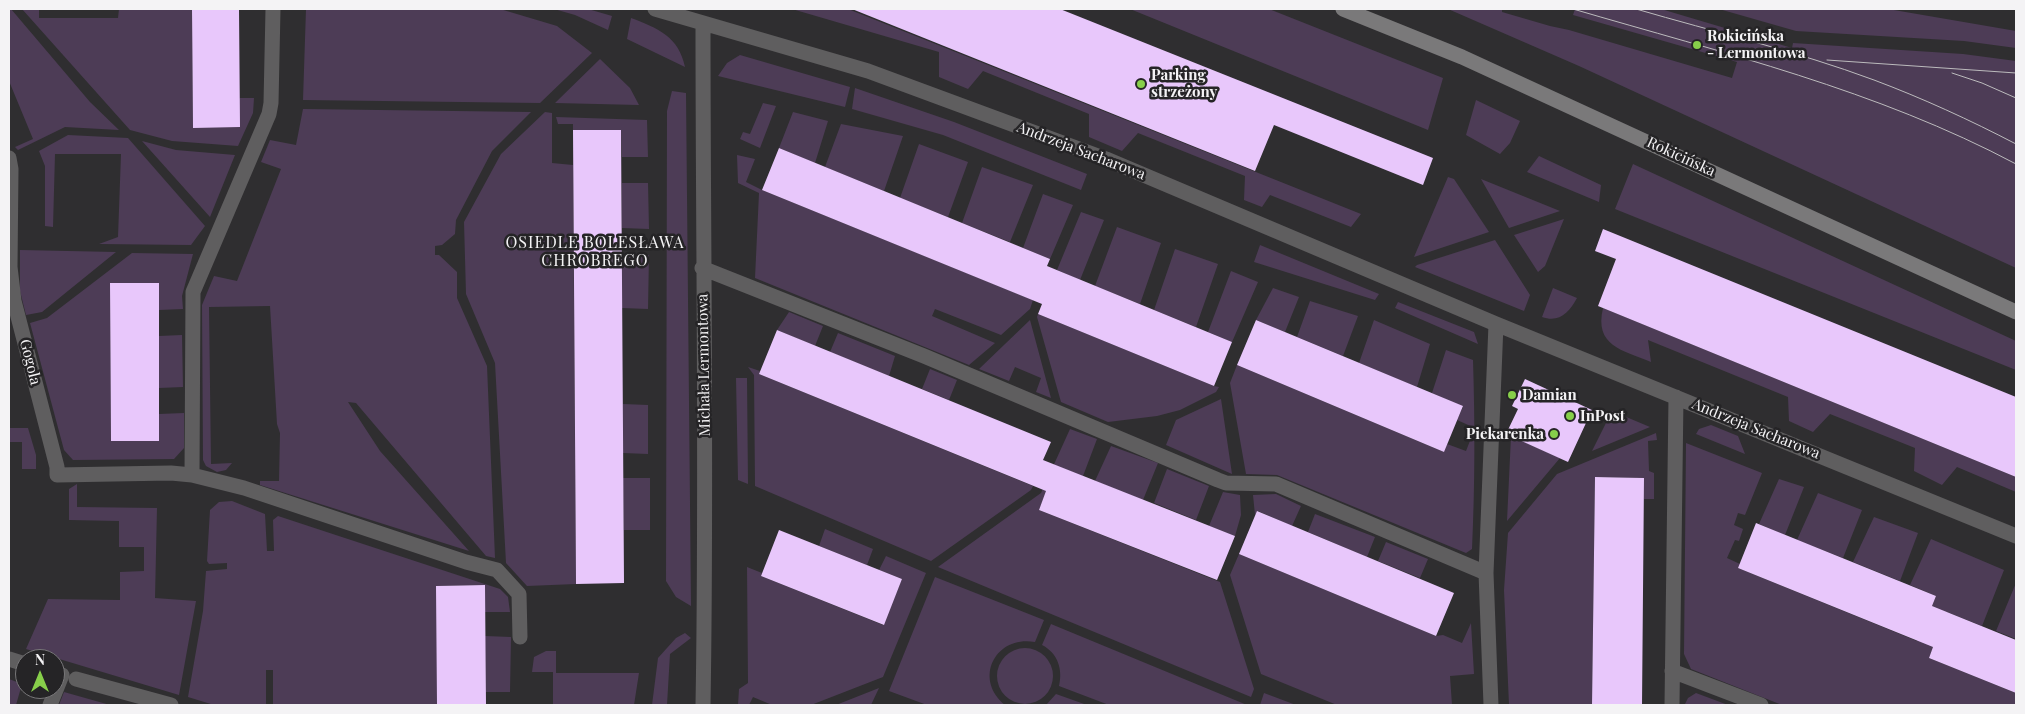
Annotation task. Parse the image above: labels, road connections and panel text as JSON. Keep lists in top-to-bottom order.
{
  "streets": {
    "main road": ["Rokicińska"],
    "street": ["Andrzeja Sacharowa", "Gogola", "Michała Lermontowa"]
  },
  "crossings": [
    ["Andrzeja Sacharowa", "Michała Lermontowa"]
  ],
  "districts": ["OSIEDLE BOLESŁAWA CHROBREGO"],
  "places": [
    "Rokicińska - Lermontowa",
    "Parking strzeżony",
    "Damian",
    "InPost",
    "Piekarenka"
  ],
  "north": "top"
}
